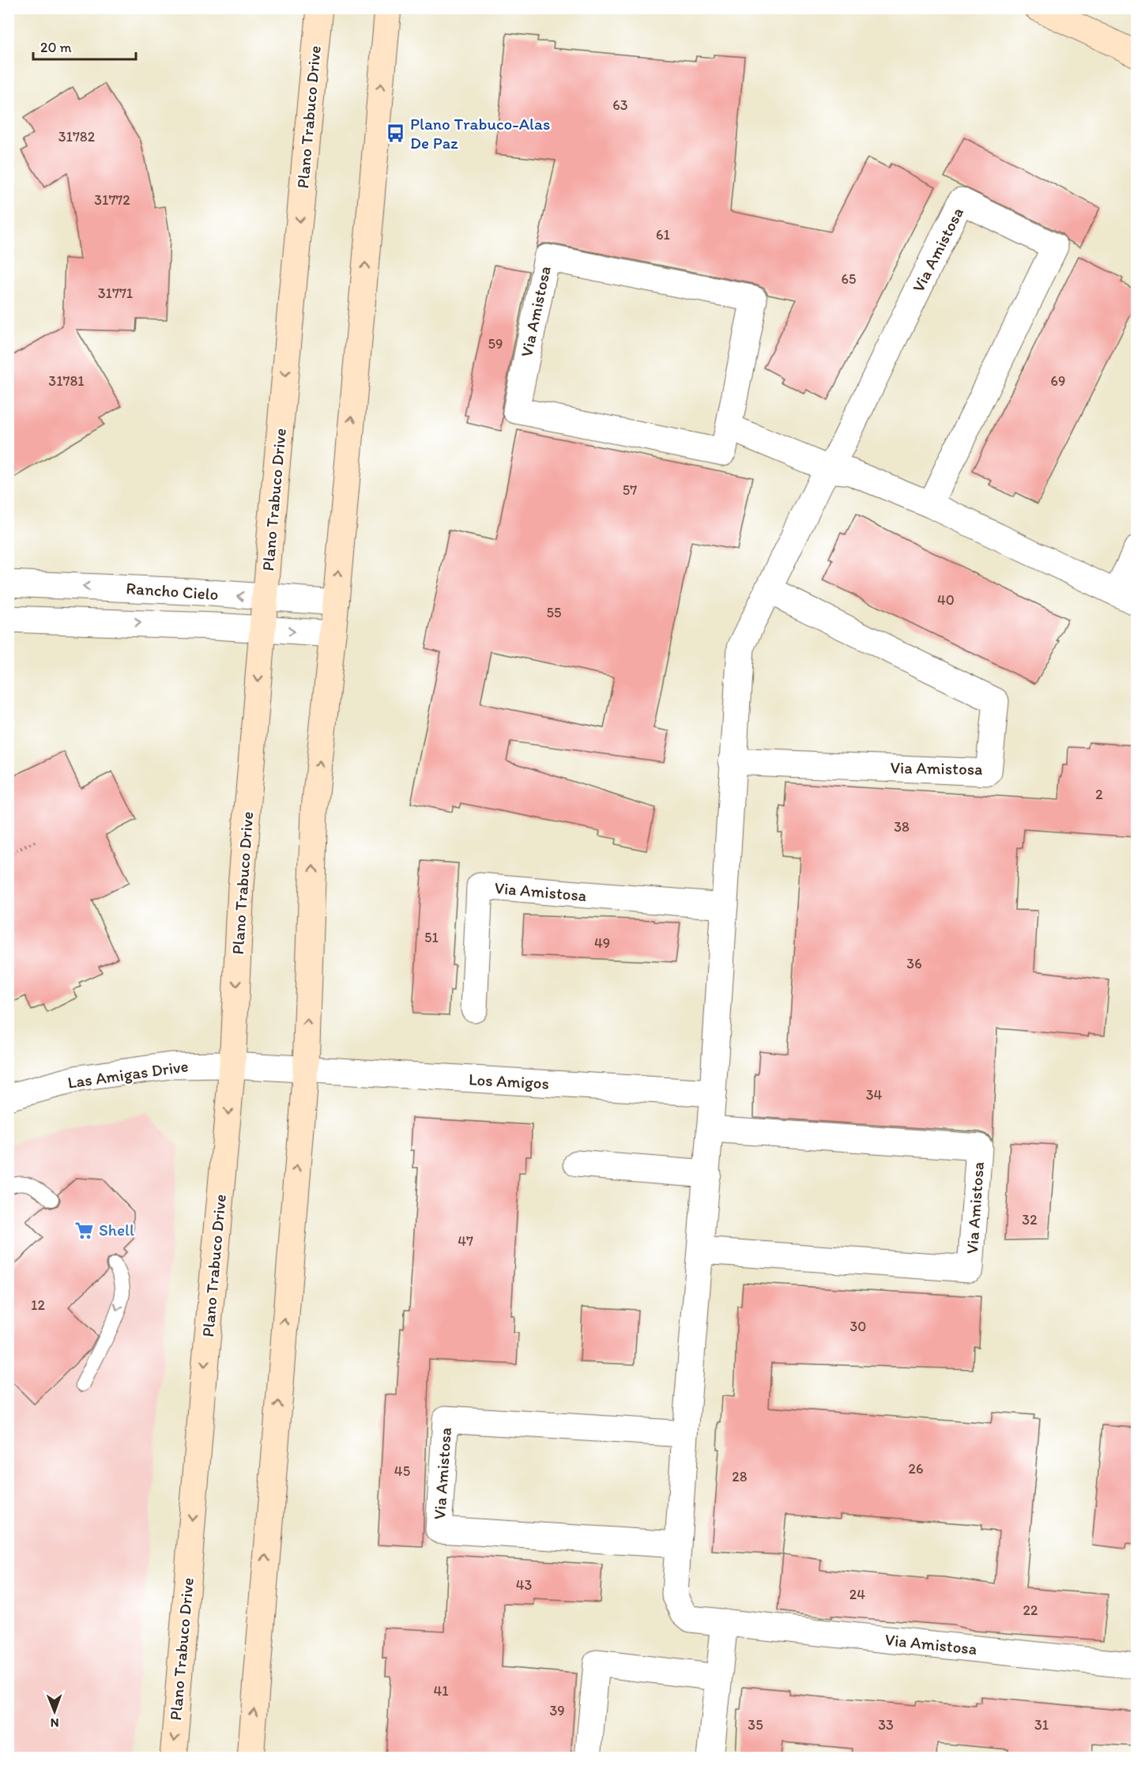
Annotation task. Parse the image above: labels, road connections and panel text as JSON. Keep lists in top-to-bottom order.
{
  "streets": {
    "main road": ["Plano Trabuco Drive"],
    "street": [
      "Via Amistosa",
      "Rancho Cielo",
      "Las Amigas Drive",
      "Los Amigos"
    ]
  },
  "crossings": [
    ["Plano Trabuco Drive", "Rancho Cielo"],
    ["Plano Trabuco Drive", "Las Amigas Drive"],
    ["Via Amistosa", "Los Amigos"],
    ["Las Amigas Drive", "Los Amigos"]
  ],
  "places": {
    "bus stop": ["Plano Trabuco-Alas De Paz"],
    "supermarket": ["Shell"]
  },
  "house_numbers": [
    "63",
    "31782",
    "31772",
    "61",
    "65",
    "31771",
    "59",
    "31781",
    "69",
    "57",
    "40",
    "55",
    "2",
    "38",
    "51",
    "49",
    "36",
    "34",
    "32",
    "47",
    "12",
    "30",
    "26",
    "45",
    "28",
    "43",
    "24",
    "22",
    "41",
    "39",
    "35",
    "33",
    "31"
  ],
  "scale_bar": "20 m",
  "north": "bottom"
}
